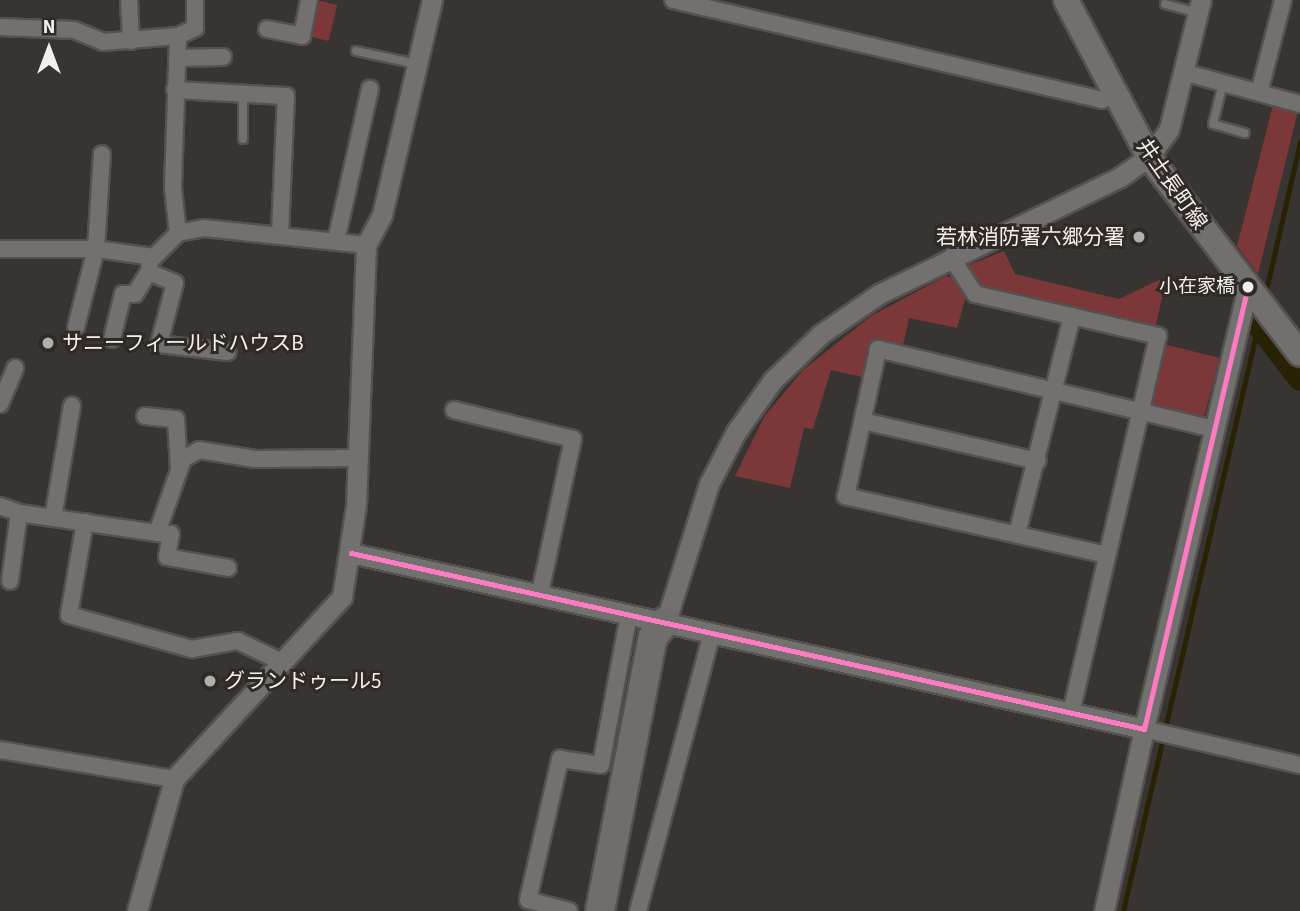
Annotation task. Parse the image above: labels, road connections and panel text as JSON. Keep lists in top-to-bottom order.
{
  "streets": {
    "main road": ["井土長町線"]
  },
  "places": [
    "若林消防署六郷分署",
    "小在家橋",
    "サニーフィールドハウスB",
    "グランドゥール5"
  ],
  "north": "top"
}
